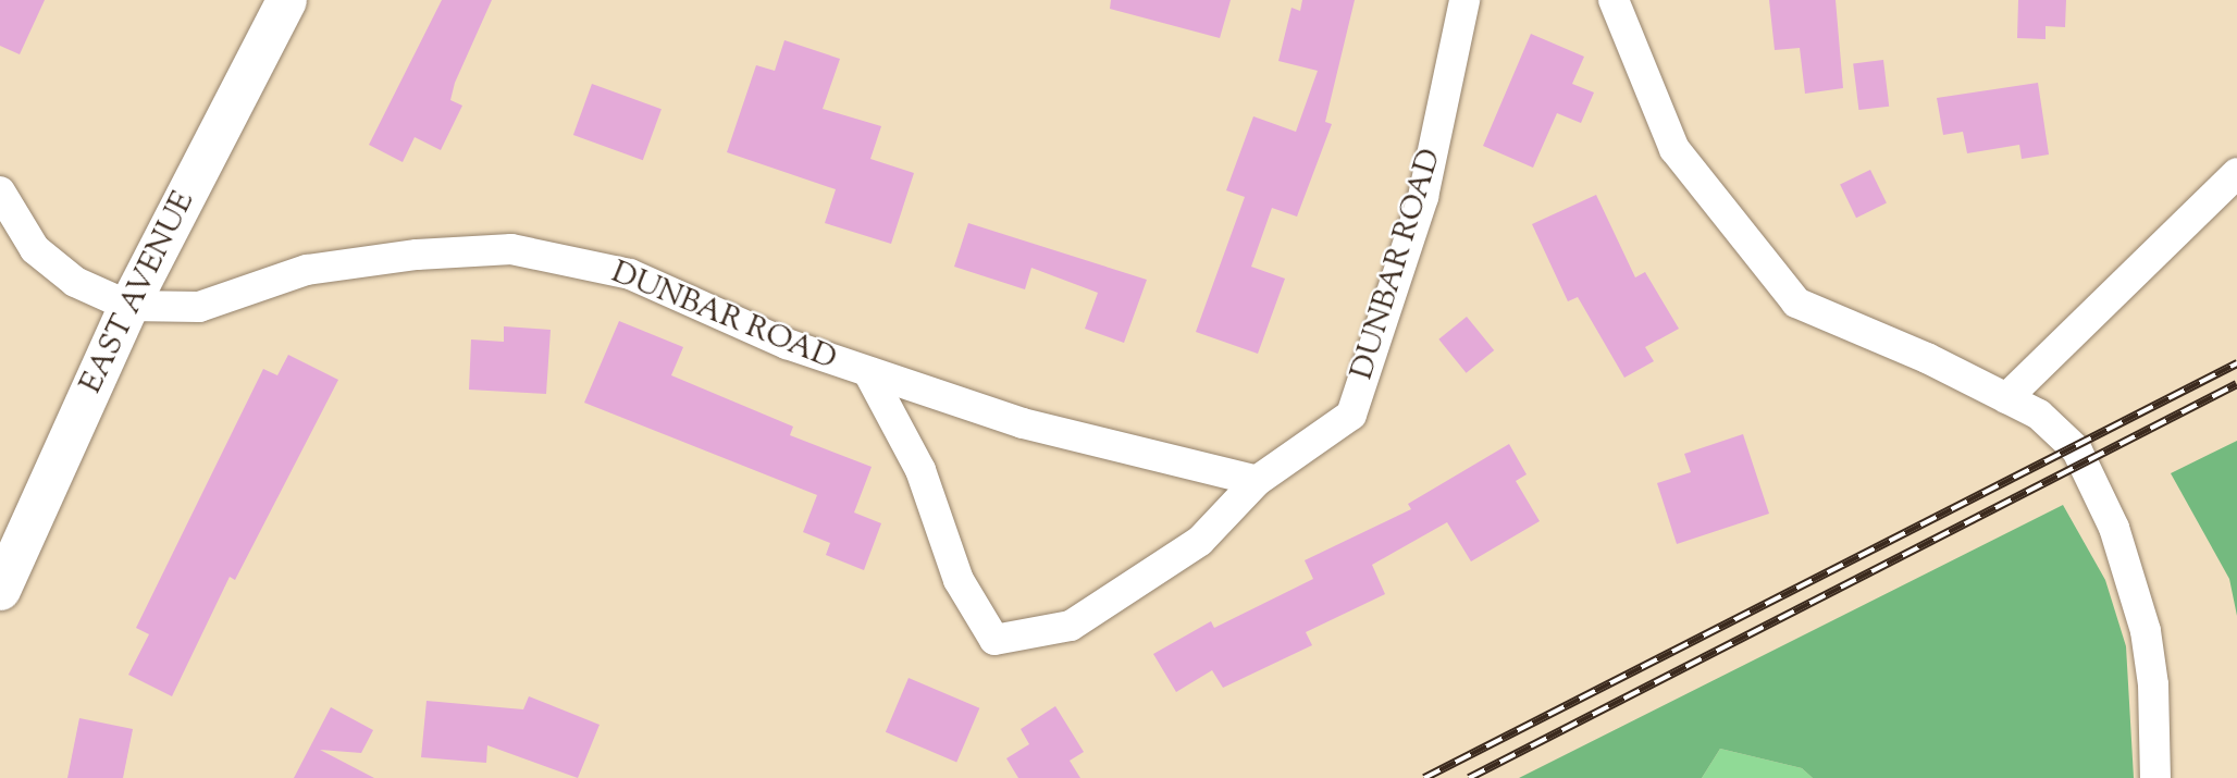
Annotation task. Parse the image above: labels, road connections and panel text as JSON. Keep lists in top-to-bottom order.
{
  "streets": {
    "street": ["DUNBAR ROAD", "EAST AVENUE"]
  },
  "crossings": [
    ["DUNBAR ROAD", "EAST AVENUE"]
  ]
}
